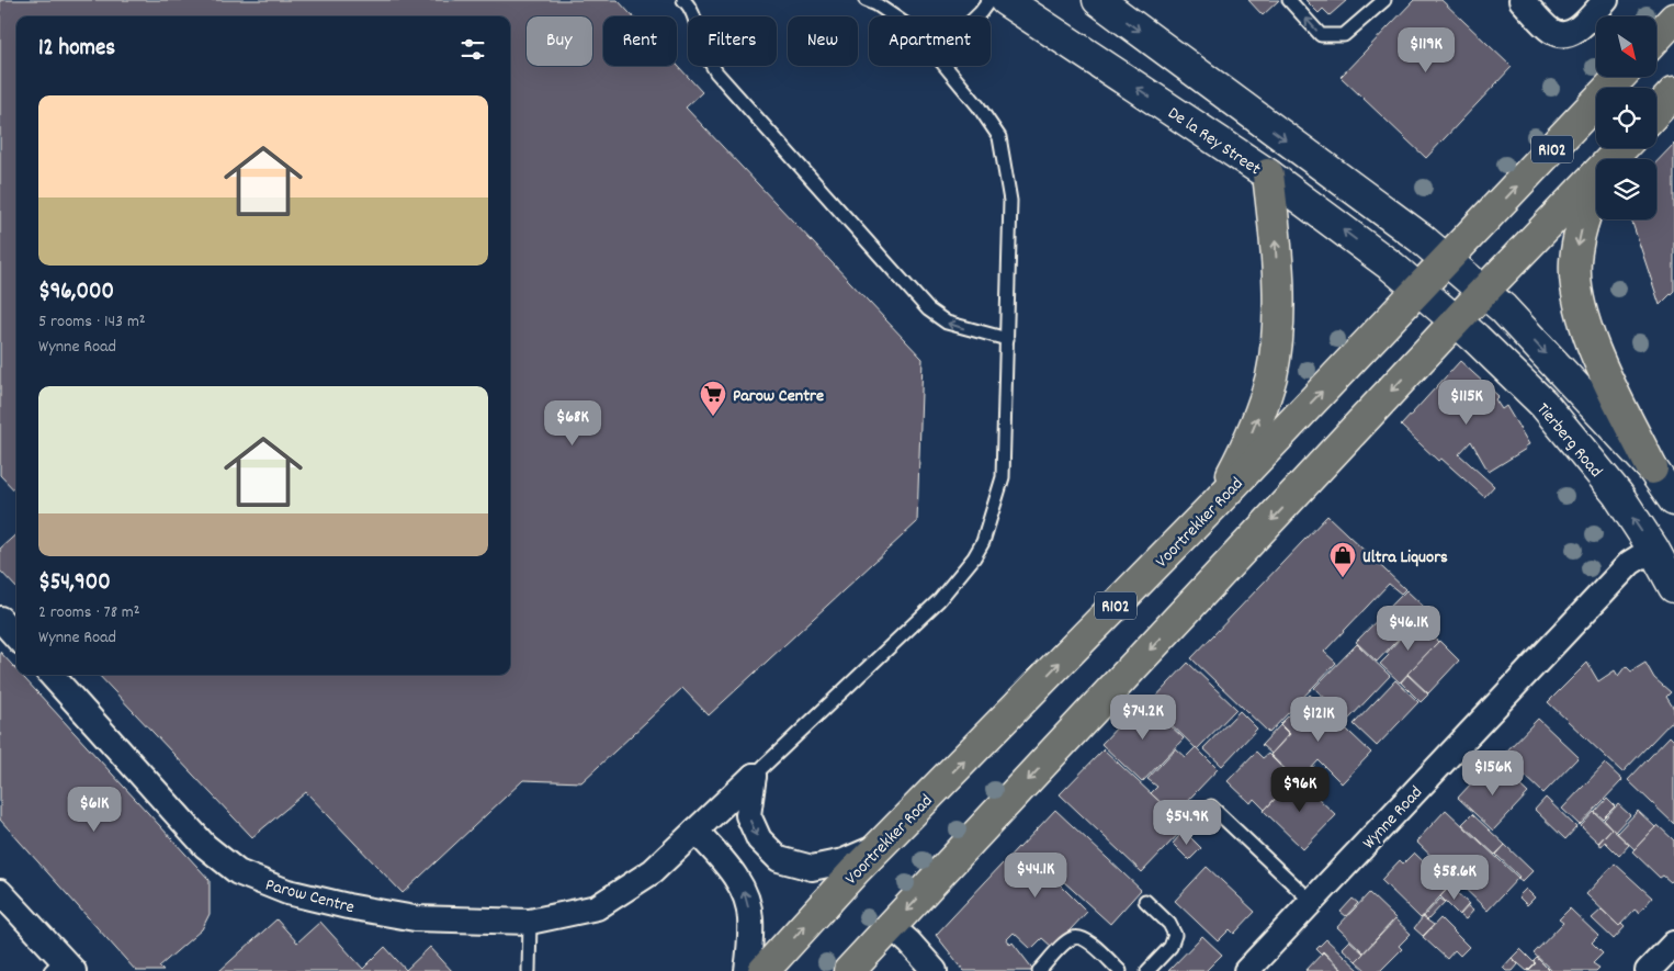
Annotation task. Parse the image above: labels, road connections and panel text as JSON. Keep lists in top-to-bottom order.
{
  "streets": {
    "main road": [
      "De la Rey Street",
      "R102",
      "Tierberg Road",
      "Voortrekker Road"
    ],
    "street": ["Wynne Road", "Parow Centre"]
  },
  "crossings": [
    ["De la Rey Street", "Tierberg Road"],
    ["De la Rey Street", "Voortrekker Road"],
    ["R102", "Tierberg Road"],
    ["Tierberg Road", "Voortrekker Road"],
    ["Tierberg Road", "Wynne Road"]
  ],
  "places": {
    "supermarket": ["Parow Centre"],
    "shop": ["Ultra Liquors"]
  },
  "north": "bottom right",
  "page": {
    "chip": [
      "Buy",
      "Rent",
      "Filters",
      "New",
      "Apartment"
    ],
    "heading": "12 homes",
    "price": [
      "$119K",
      "$115K",
      "$68K",
      "$46.1K",
      "$74.2K",
      "$121K",
      "$156K",
      "$96K",
      "$61K",
      "$54.9K",
      "$44.1K",
      "$58.6K"
    ],
    "list": [
      {
        "name": "$96,000",
        "note": "5 rooms · 143 m² · Wynne Road"
      },
      {
        "name": "$54,900",
        "note": "2 rooms · 78 m² · Wynne Road"
      }
    ]
  }
}
